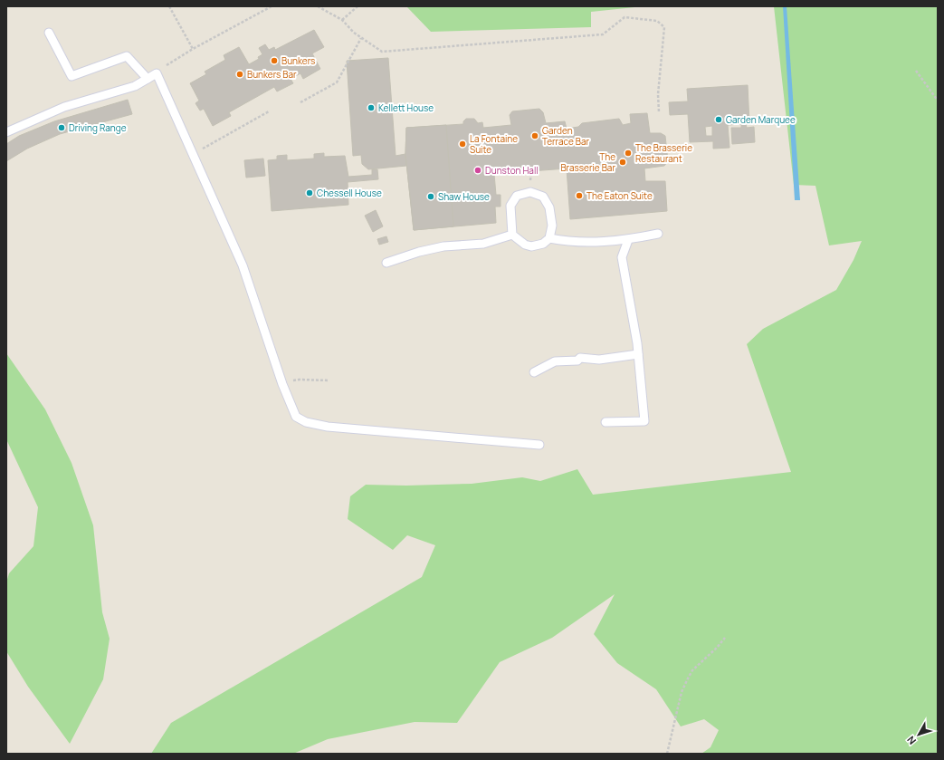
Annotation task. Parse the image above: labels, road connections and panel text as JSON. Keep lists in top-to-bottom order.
{
  "places": [
    "Bunkers",
    "Bunkers Bar",
    "Kellett House",
    "Garden Marquee",
    "Driving Range",
    "Garden Terrace Bar",
    "La Fontaine Suite",
    "The Brasserie Restaurant",
    "The Brasserie Bar",
    "Dunston Hall",
    "Chessell House",
    "The Eaton Suite",
    "Shaw House"
  ],
  "north": "bottom left"
}
